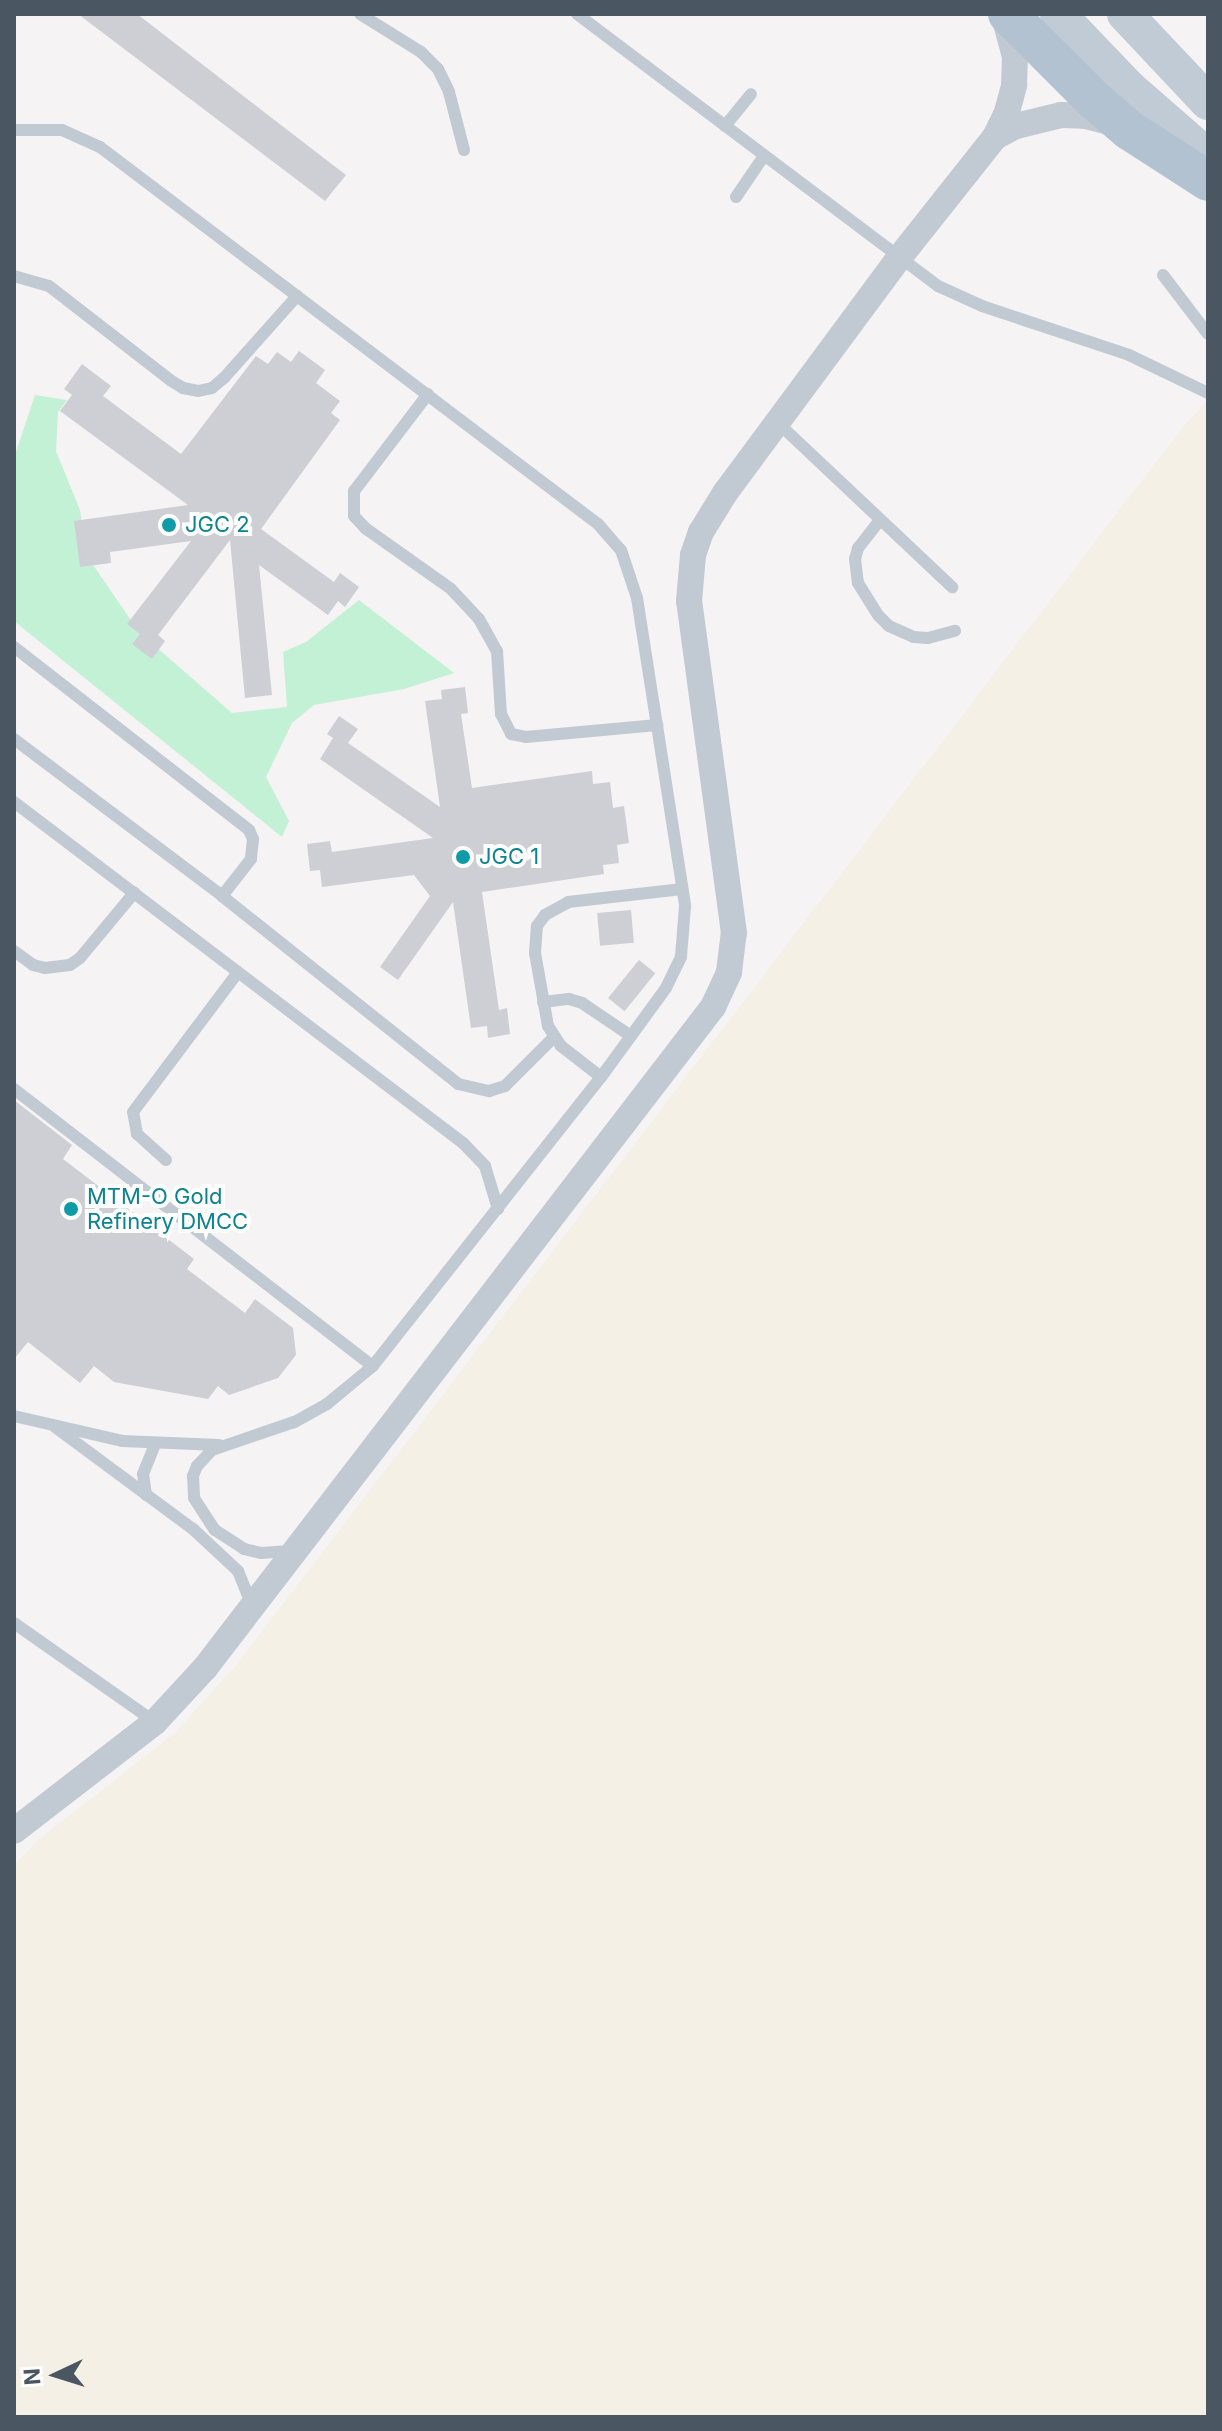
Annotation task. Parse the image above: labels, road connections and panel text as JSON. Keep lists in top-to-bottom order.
{
  "places": ["JGC 2", "JGC 1", "MTM-O Gold Refinery DMCC"],
  "north": "left"
}
